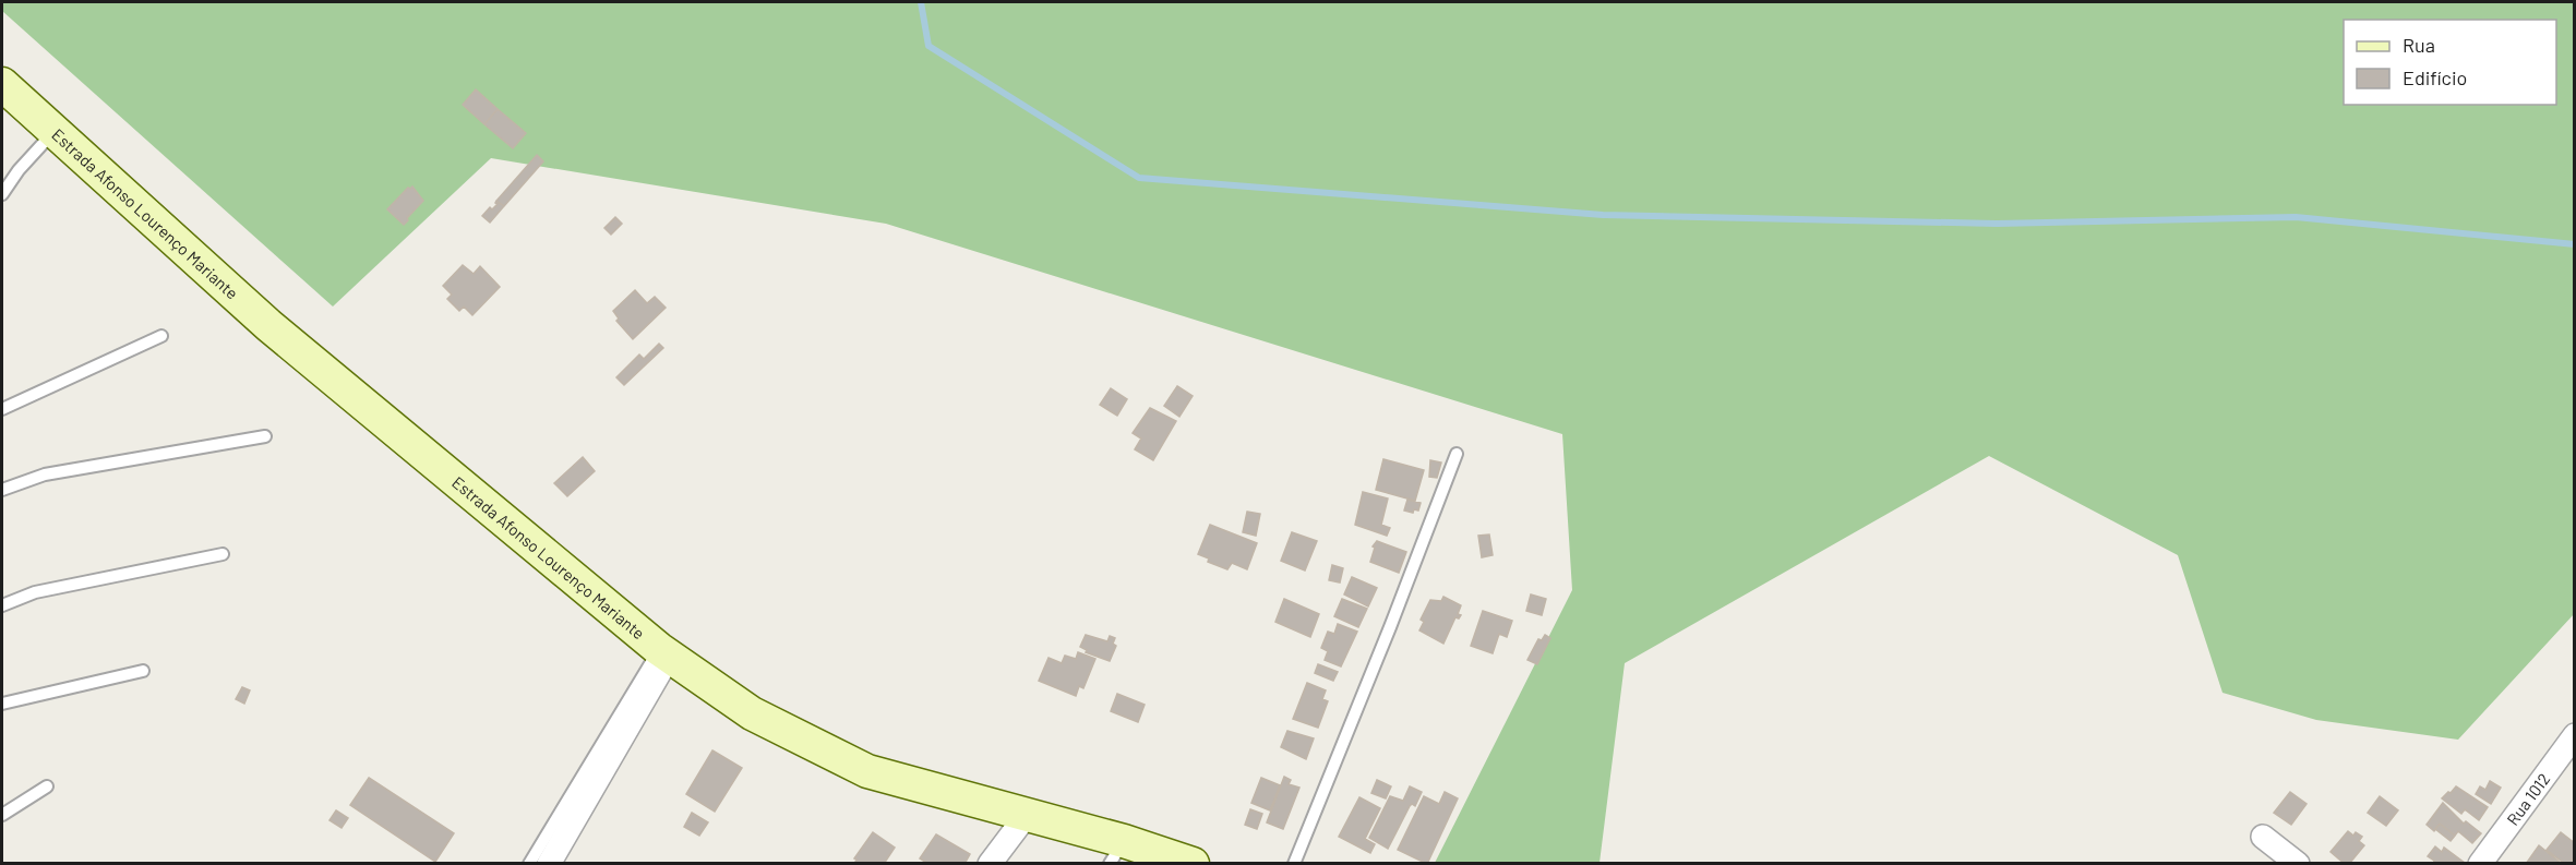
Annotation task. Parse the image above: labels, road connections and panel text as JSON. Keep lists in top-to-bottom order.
{
  "streets": {
    "main road": ["Estrada Afonso Lourenço Mariante"],
    "street": ["Rua 1012"]
  },
  "legend": ["Rua", "Edifício"]
}
